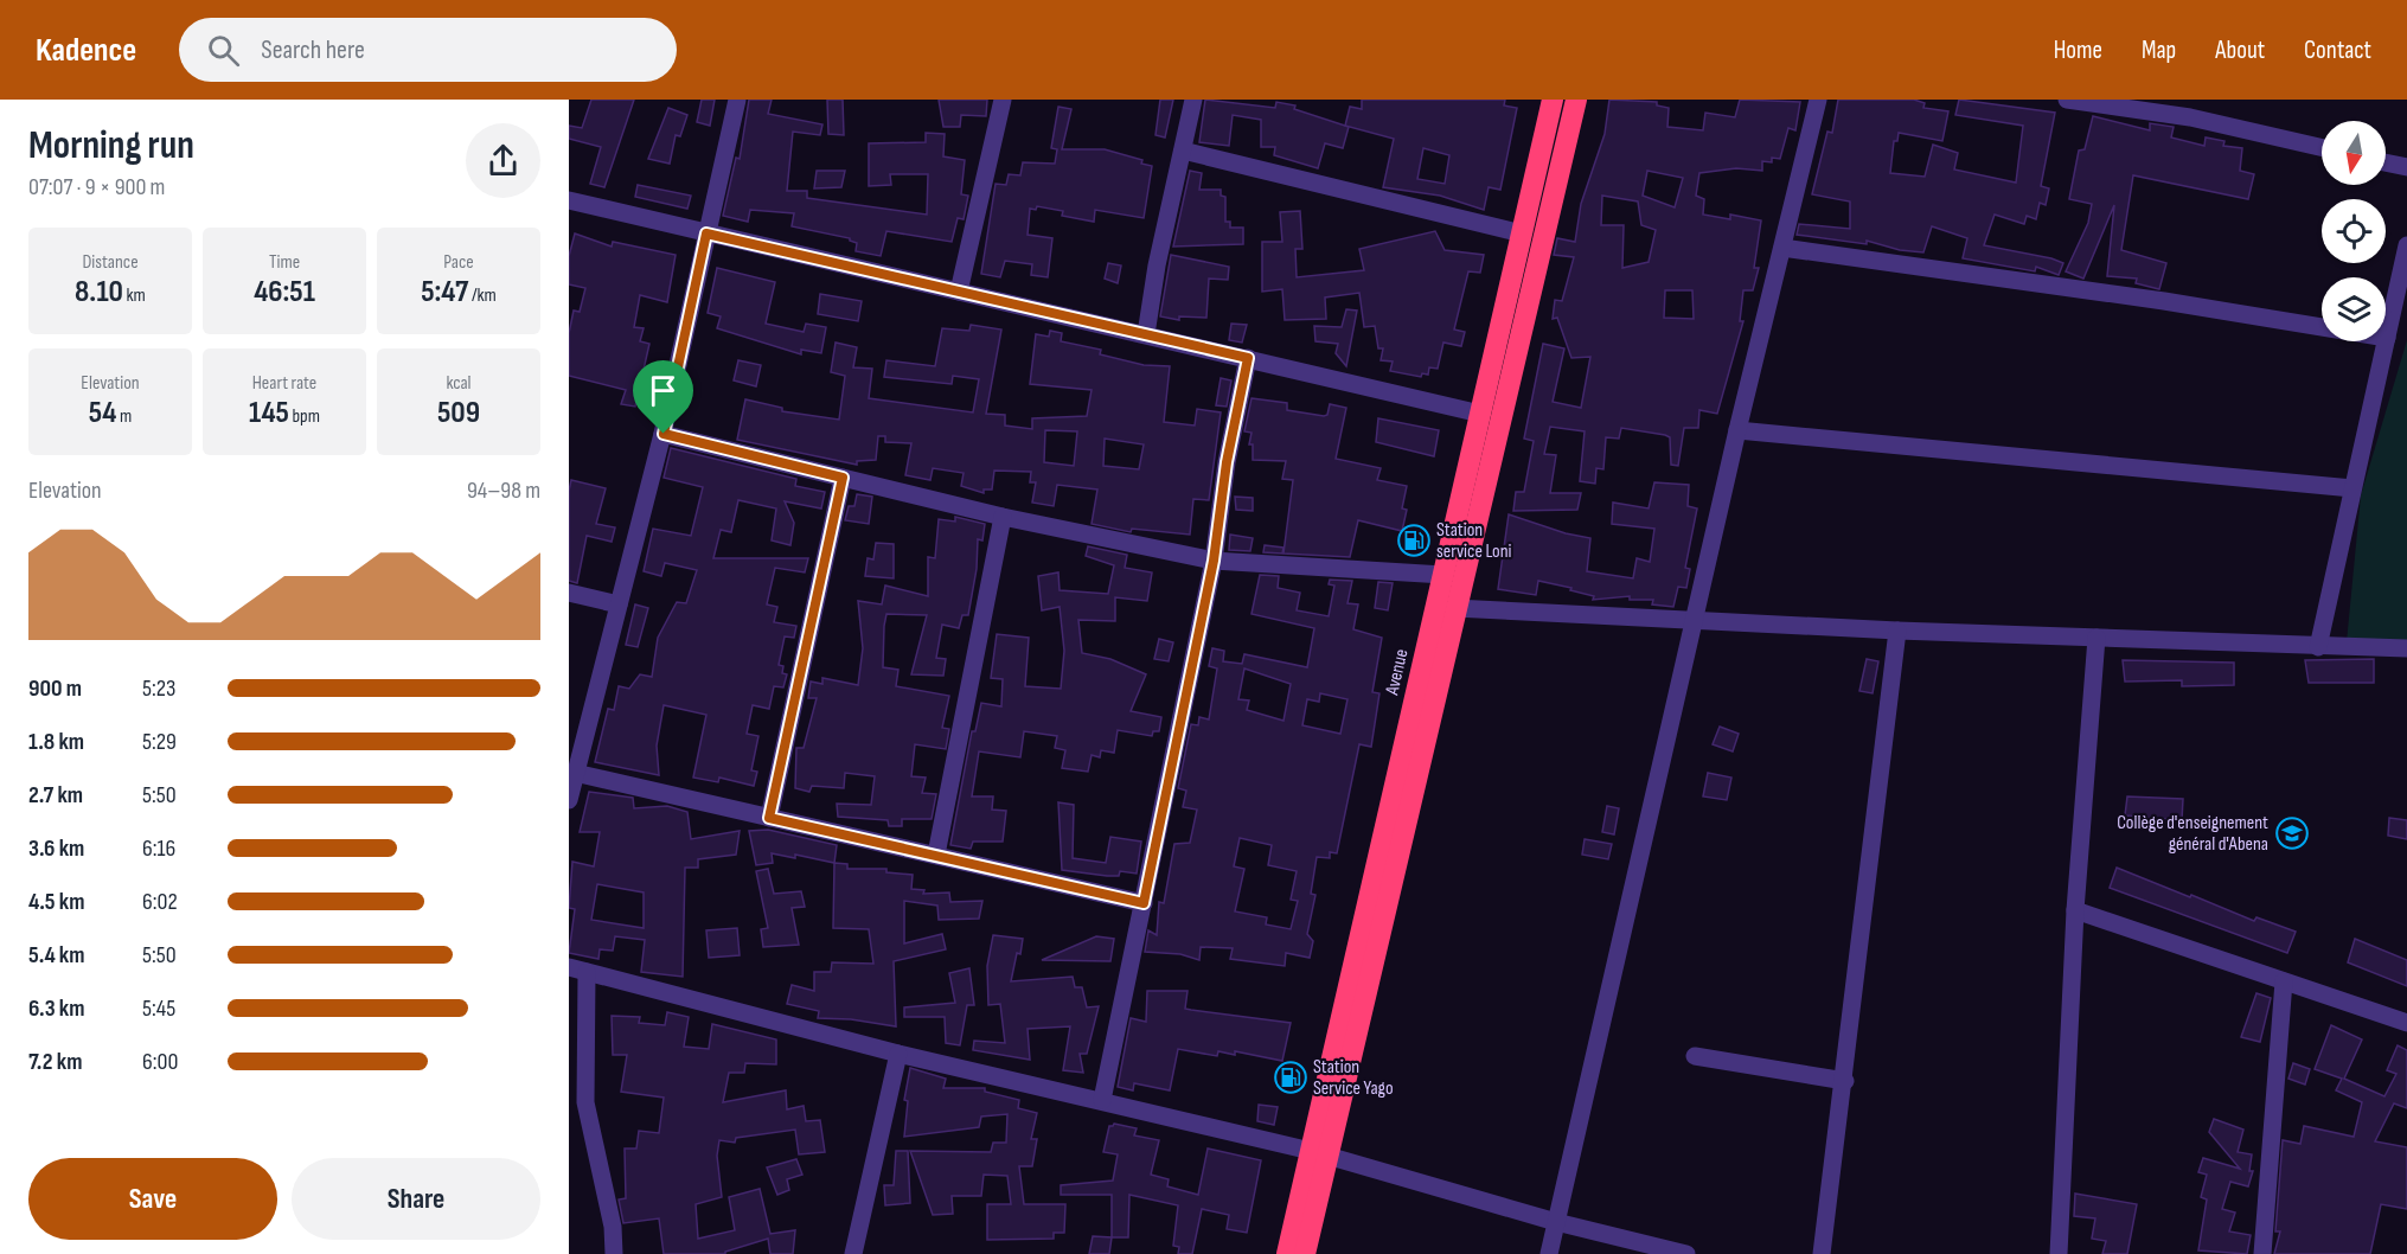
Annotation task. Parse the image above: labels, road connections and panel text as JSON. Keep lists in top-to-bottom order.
{
  "streets": {
    "highway": ["Avenue"]
  },
  "places": {
    "fuel station": ["Station service Loni", "Station Service Yago"],
    "school or university": ["Collège d'enseignement général d'Abena"]
  },
  "north": "bottom",
  "page": {
    "header": "Kadence",
    "search": "Search here",
    "nav": [
      "Home",
      "Map",
      "About",
      "Contact"
    ],
    "heading": ["Morning run", "07:07 · 9 × 900 m"],
    "stats": [
      ["Distance", "8.10 km"],
      ["Time", "46:51"],
      ["Pace", "5:47 /km"],
      ["Elevation", "54 m"],
      ["Heart rate", "145 bpm"],
      ["kcal", "509"]
    ],
    "chart": ["Elevation", "94–98 m"],
    "list": [
      {
        "name": "900 m",
        "note": "5:23"
      },
      {
        "name": "1.8 km",
        "note": "5:29"
      },
      {
        "name": "2.7 km",
        "note": "5:50"
      },
      {
        "name": "3.6 km",
        "note": "6:16"
      },
      {
        "name": "4.5 km",
        "note": "6:02"
      },
      {
        "name": "5.4 km",
        "note": "5:50"
      },
      {
        "name": "6.3 km",
        "note": "5:45"
      },
      {
        "name": "7.2 km",
        "note": "6:00"
      }
    ],
    "buttons": ["Save", "Share"]
  }
}
